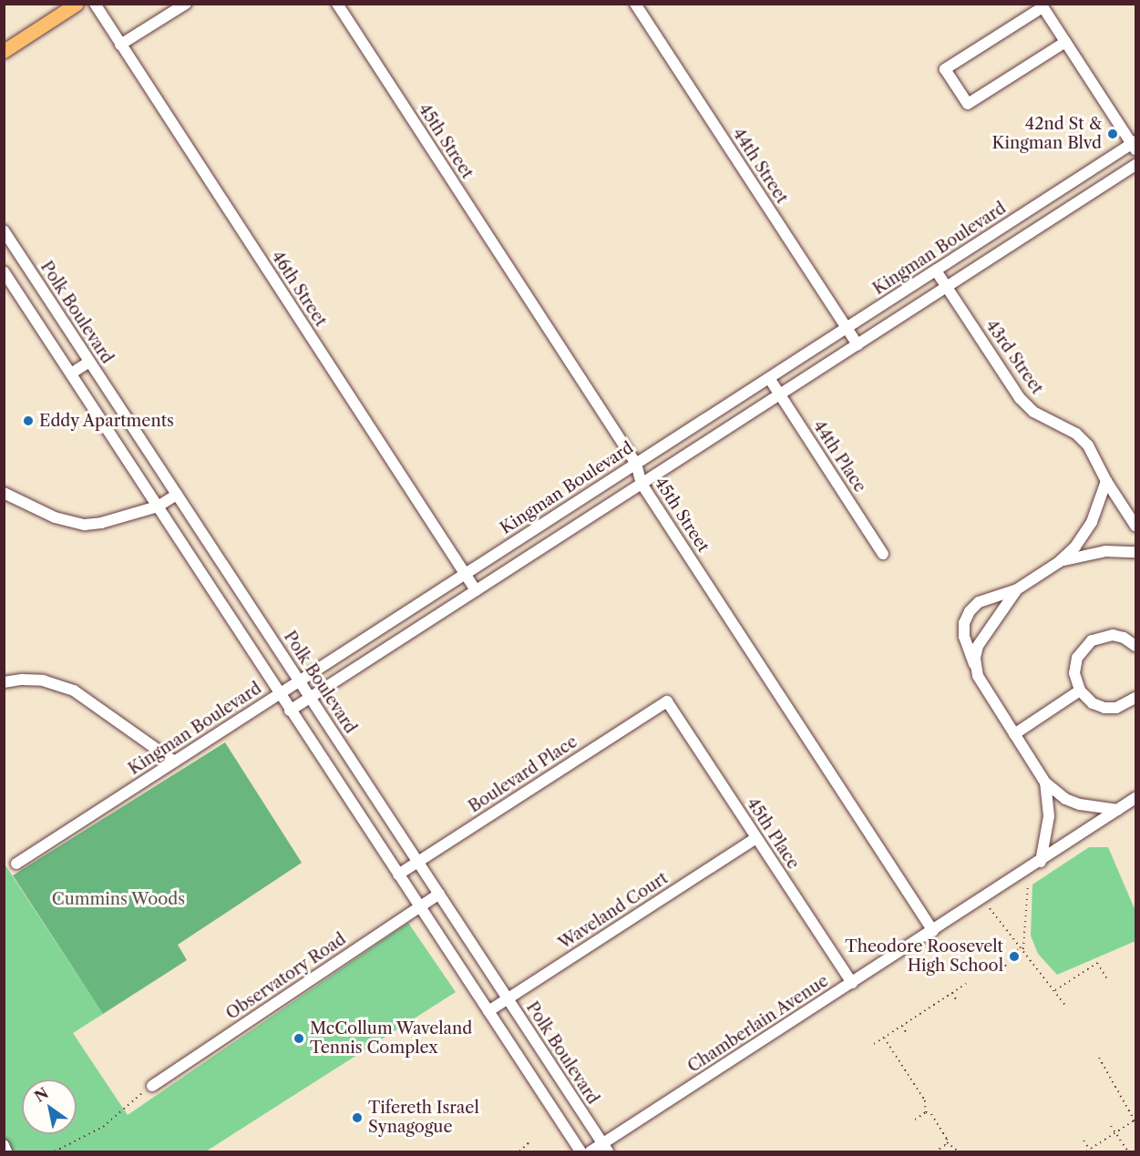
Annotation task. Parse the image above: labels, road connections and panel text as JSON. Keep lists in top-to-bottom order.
{
  "streets": {
    "street": [
      "45th Street",
      "44th Street",
      "Kingman Boulevard",
      "46th Street",
      "Polk Boulevard",
      "43rd Street",
      "44th Place",
      "Boulevard Place",
      "45th Place",
      "Waveland Court",
      "Observatory Road",
      "Chamberlain Avenue"
    ]
  },
  "crossings": [
    ["45th Street", "Kingman Boulevard"],
    ["45th Street", "Chamberlain Avenue"],
    ["44th Street", "Kingman Boulevard"],
    ["Kingman Boulevard", "46th Street"],
    ["Kingman Boulevard", "Polk Boulevard"],
    ["Kingman Boulevard", "43rd Street"],
    ["Kingman Boulevard", "44th Place"],
    ["Polk Boulevard", "Boulevard Place"],
    ["Polk Boulevard", "Waveland Court"],
    ["Polk Boulevard", "Observatory Road"],
    ["Polk Boulevard", "Chamberlain Avenue"],
    ["Boulevard Place", "45th Place"],
    ["45th Place", "Waveland Court"],
    ["45th Place", "Chamberlain Avenue"]
  ],
  "parks": ["Cummins Woods"],
  "places": [
    "42nd St & Kingman Blvd",
    "Eddy Apartments",
    "Theodore Roosevelt High School",
    "McCollum Waveland Tennis Complex",
    "Tifereth Israel Synagogue"
  ],
  "north": "top left"
}
